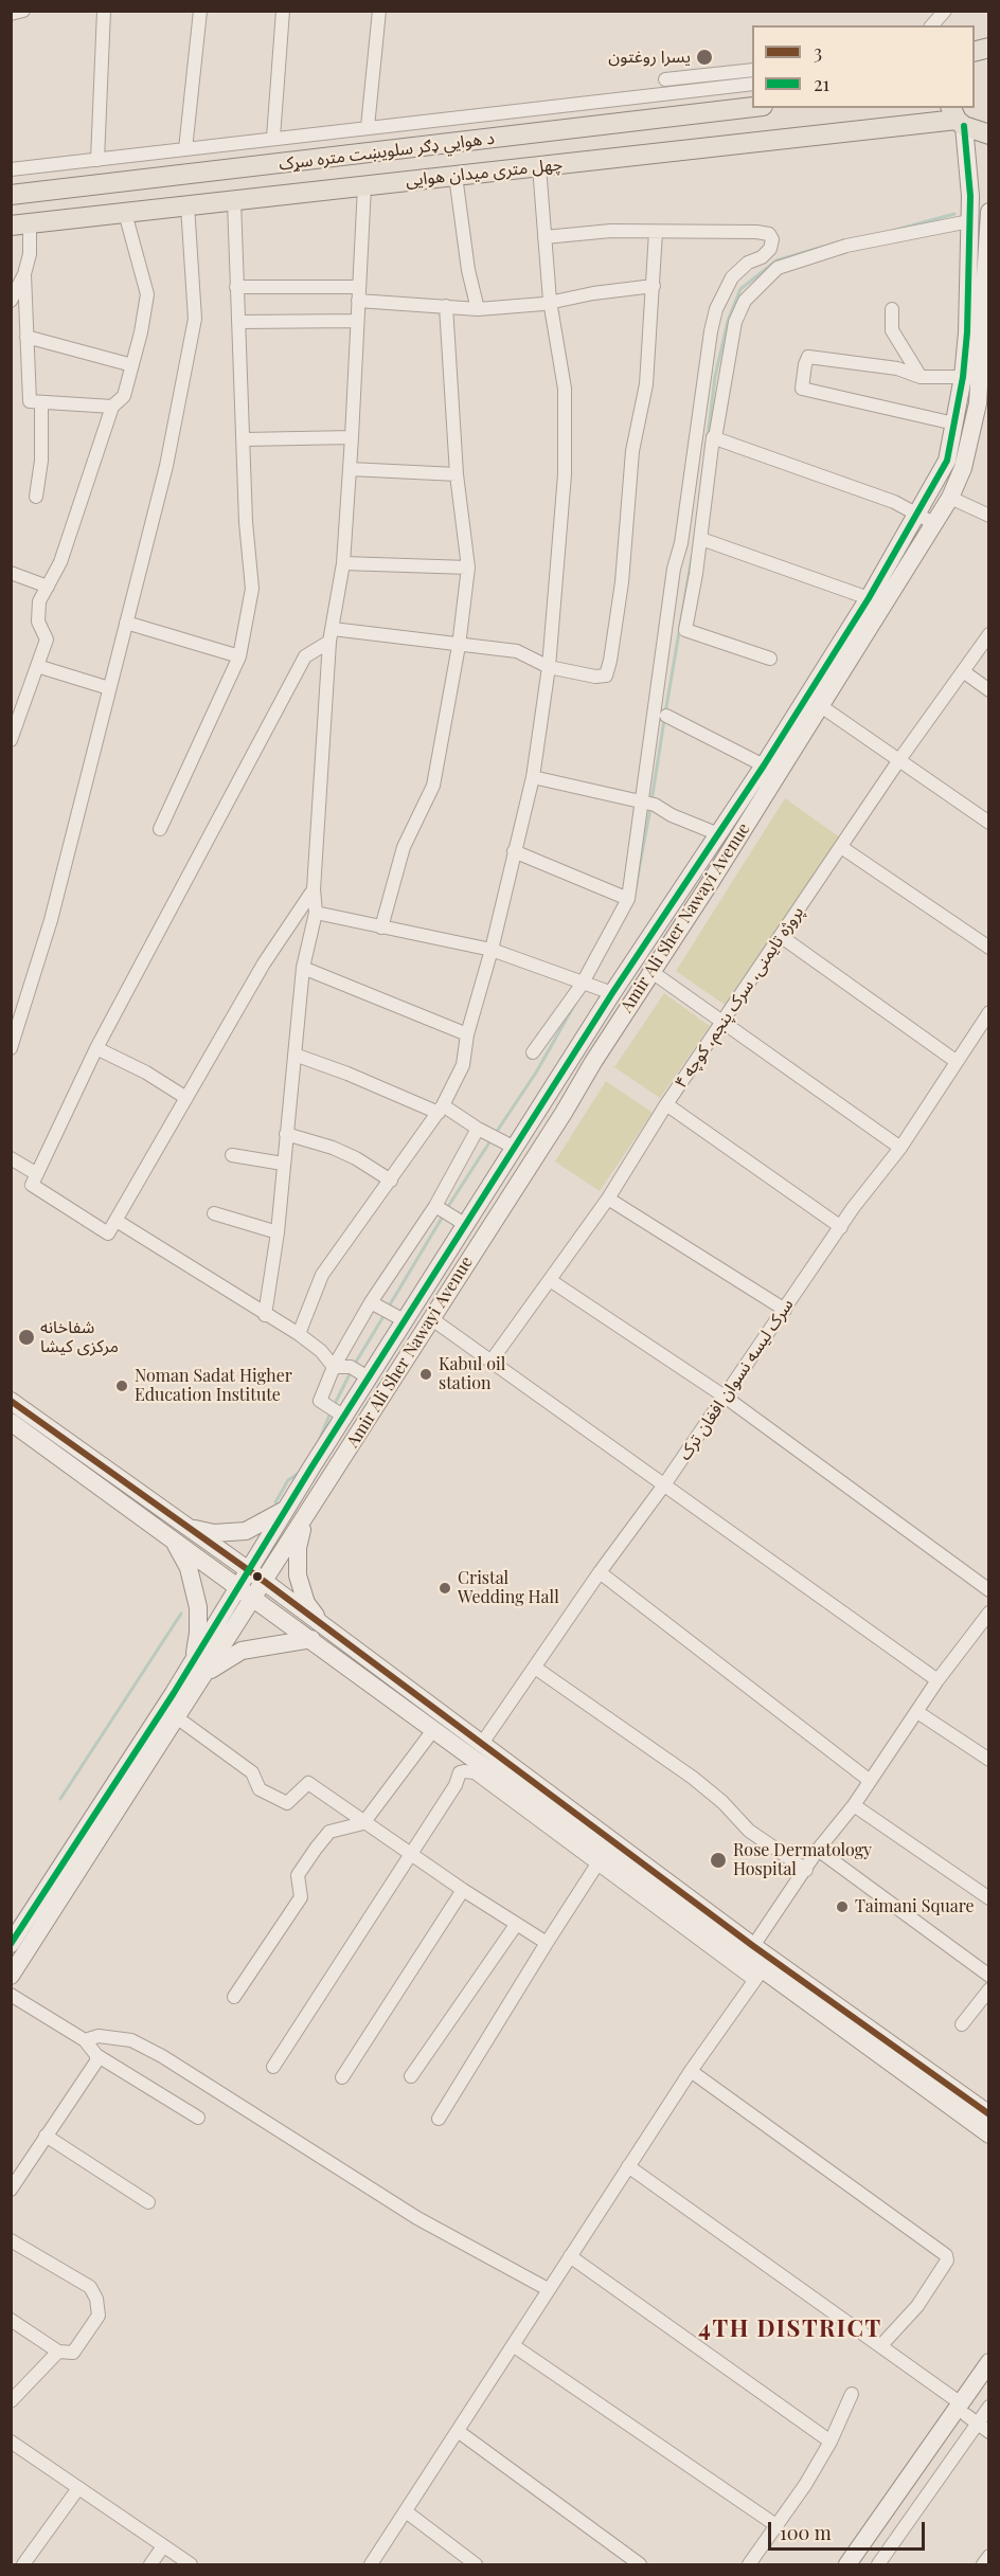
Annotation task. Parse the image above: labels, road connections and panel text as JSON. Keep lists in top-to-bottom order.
{
  "streets": {
    "main road": ["د هوايي ډګر سلویښت متره سړک", "چهل متری میدان هوایی", "Amir Ali Sher Nawayi Avenue"],
    "street": ["پروژه تایمنی، سرک پنجم، کوچه ۴", "سرک لیسه نسوان افغان‌ ترک"]
  },
  "districts": ["4TH DISTRICT"],
  "places": [
    "یسرا روغتون",
    "شفاخانه مرکزی کیشا",
    "Kabul oil station",
    "Noman Sadat Higher Education Institute",
    "Cristal Wedding Hall",
    "Rose Dermatology Hospital",
    "Taimani Square"
  ],
  "lines": ["transit line 21", "transit line 3"],
  "legend": ["3", "21"],
  "scale_bar": "100 m"
}
